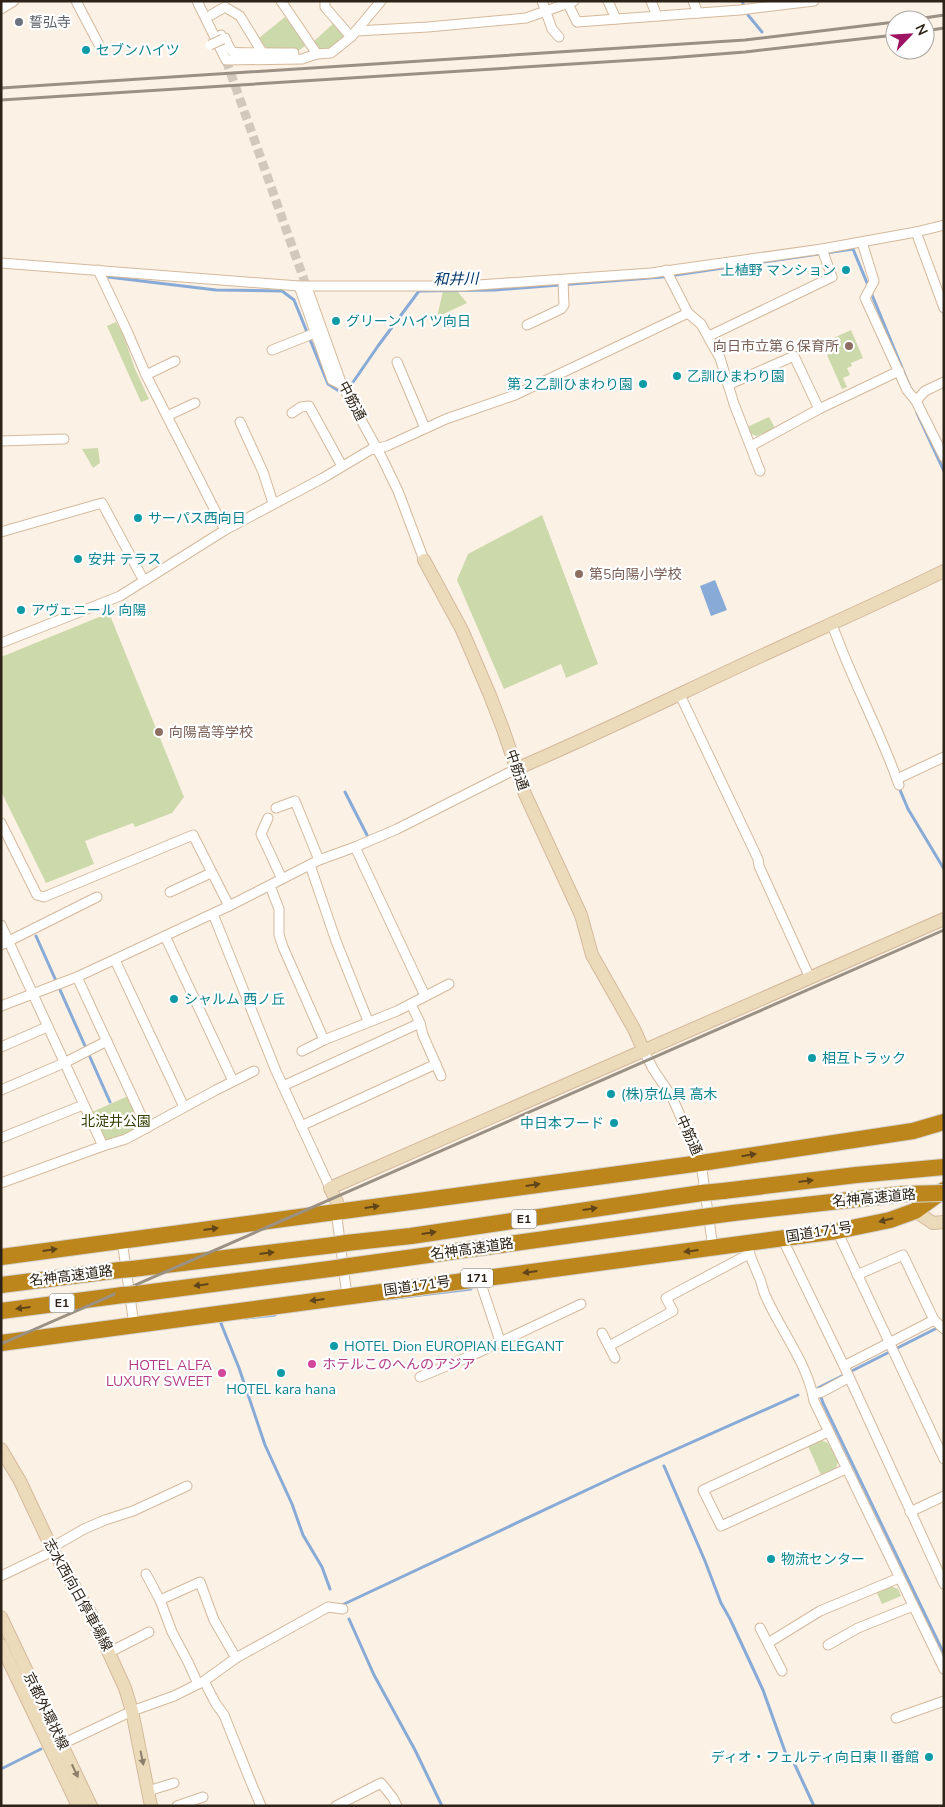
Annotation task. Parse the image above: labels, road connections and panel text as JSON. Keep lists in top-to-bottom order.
{
  "streets": {
    "highway": [
      "名神高速道路",
      "E1",
      "国道171号",
      "171"
    ],
    "street": ["中筋通", "志水西向日停車場線", "京都外環状線"]
  },
  "crossings": [
    ["中筋通", "国道171号"],
    ["名神高速道路", "国道171号"]
  ],
  "water": ["和井川"],
  "parks": ["北淀井公園"],
  "places": [
    "誓弘寺",
    "セブンハイツ",
    "上植野 マンション",
    "グリーンハイツ向日",
    "向日市立第６保育所",
    "乙訓ひまわり園",
    "第２乙訓ひまわり園",
    "サーパス西向日",
    "安井 テラス",
    "第5向陽小学校",
    "アヴェニール 向陽",
    "向陽高等学校",
    "シャルム 西ノ丘",
    "相互トラック",
    "(株)京仏具 高木",
    "中日本フード",
    "HOTEL Dion EUROPIAN ELEGANT",
    "ホテルこのへんのアジア",
    "HOTEL ALFA LUXURY SWEET",
    "HOTEL kara hana",
    "物流センター",
    "ディオ・フェルティ向日東Ⅱ番館"
  ],
  "north": "top right"
}
